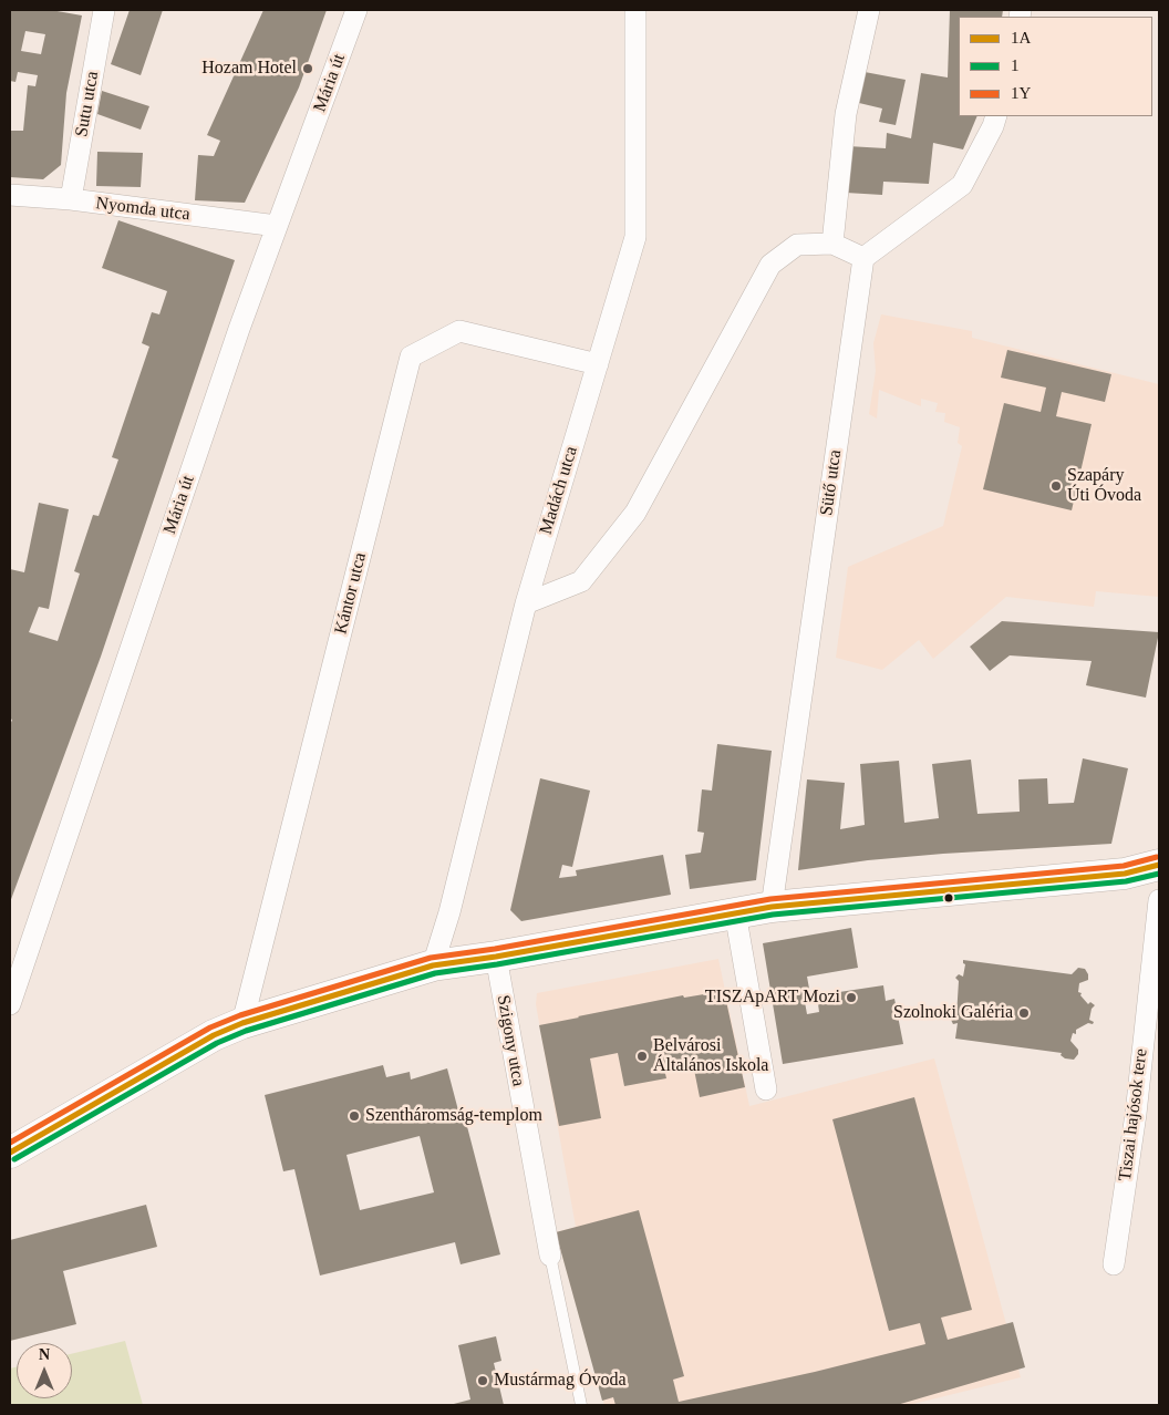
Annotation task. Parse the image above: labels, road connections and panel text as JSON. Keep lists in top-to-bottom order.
{
  "streets": {
    "street": [
      "Mária út",
      "Sutu utca",
      "Nyomda utca",
      "Sütő utca",
      "Madách utca",
      "Kántor utca",
      "Szigony utca",
      "Tiszai hajósok tere"
    ]
  },
  "crossings": [
    ["Mária út", "Nyomda utca"],
    ["Sutu utca", "Nyomda utca"],
    ["Madách utca", "Kántor utca"]
  ],
  "places": [
    "Hozam Hotel",
    "Szapáry Úti Óvoda",
    "TISZApART Mozi",
    "Szolnoki Galéria",
    "Belvárosi Általános Iskola",
    "Szentháromság-templom",
    "Mustármag Óvoda"
  ],
  "lines": ["transit line 1Y", "transit line 1A", "transit line 1"],
  "legend": ["1A", "1", "1Y"],
  "north": "top"
}
